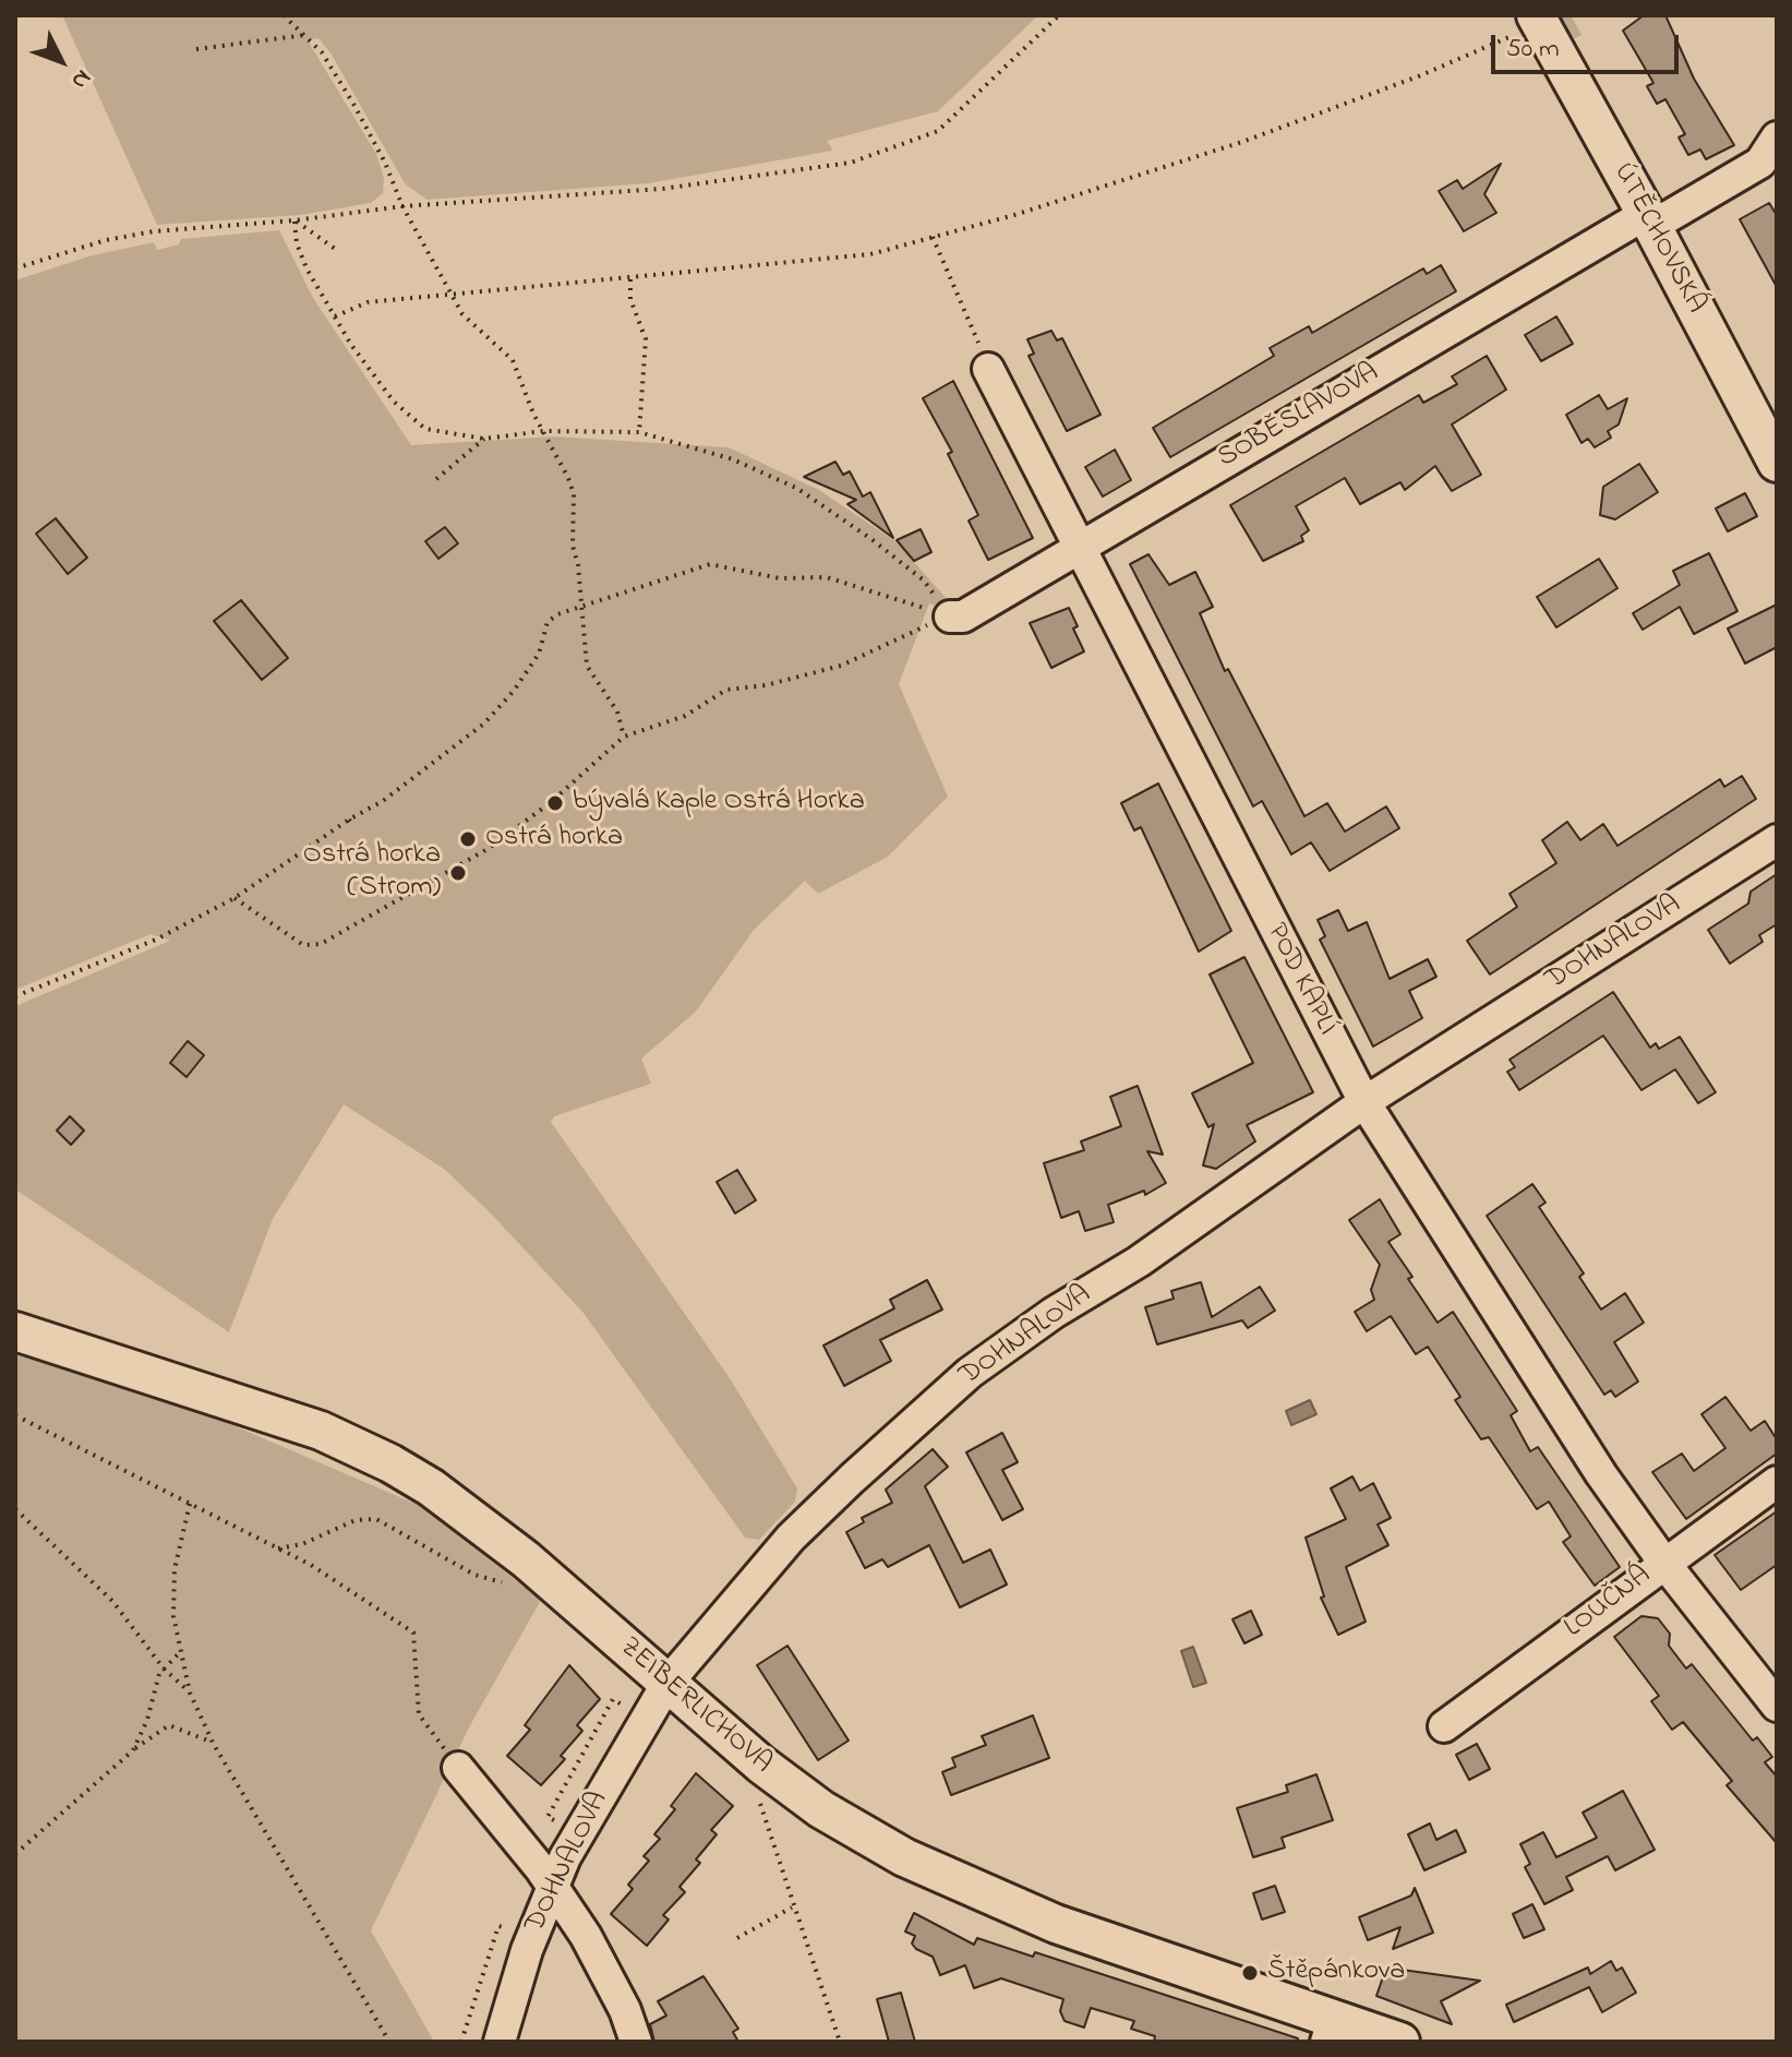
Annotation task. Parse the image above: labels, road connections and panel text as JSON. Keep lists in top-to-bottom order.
{
  "streets": {
    "street": [
      "ÚTĚCHOVSKÁ",
      "SOBĚSLAVOVA",
      "DOHNALOVA",
      "POD KAPLÍ",
      "LOUČNÁ",
      "ZEIBERLICHOVA"
    ]
  },
  "crossings": [
    ["ÚTĚCHOVSKÁ", "SOBĚSLAVOVA"],
    ["SOBĚSLAVOVA", "POD KAPLÍ"],
    ["DOHNALOVA", "POD KAPLÍ"],
    ["DOHNALOVA", "ZEIBERLICHOVA"],
    ["POD KAPLÍ", "LOUČNÁ"]
  ],
  "places": [
    "bývalá Kaple Ostrá Horka",
    "Ostrá horka",
    "Ostrá horka (Strom)",
    "Štěpánkova"
  ],
  "scale_bar": "50 m",
  "north": "bottom right"
}
